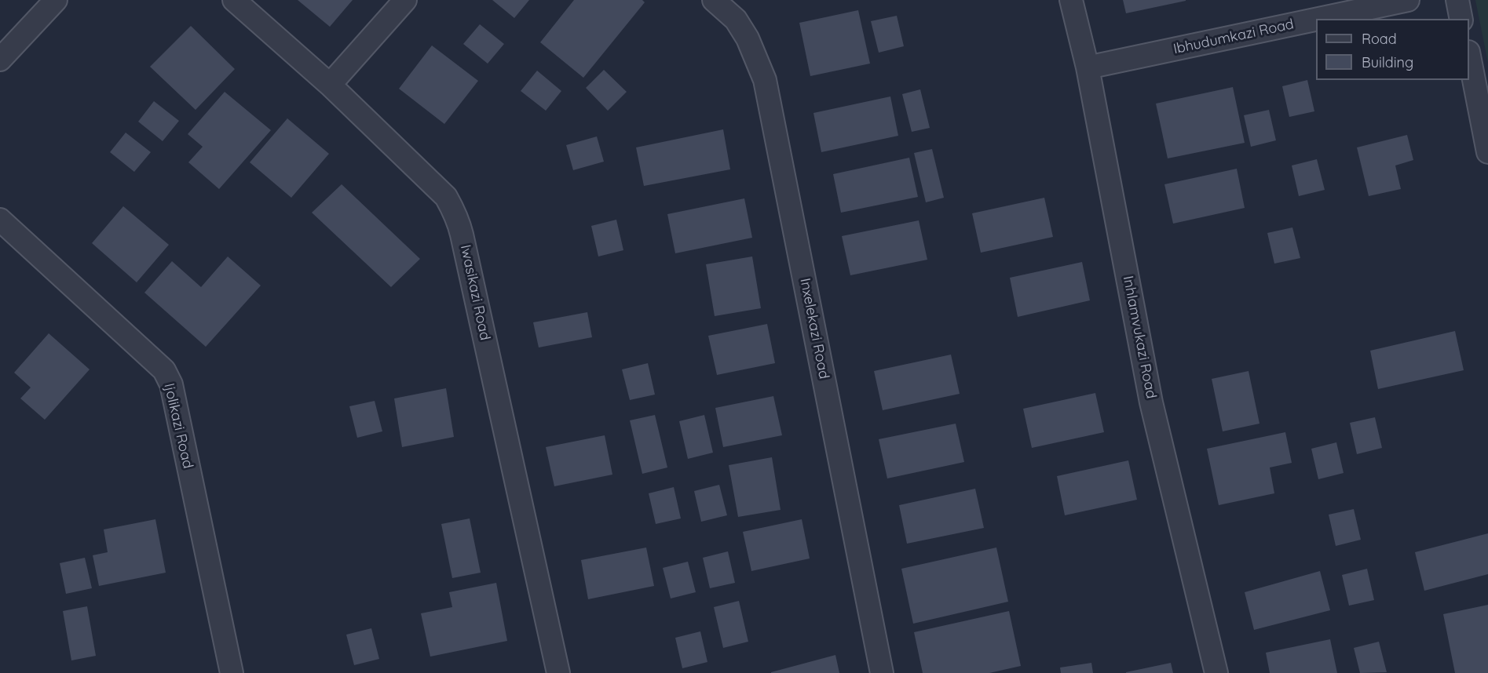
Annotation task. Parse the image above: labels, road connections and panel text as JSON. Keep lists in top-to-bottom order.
{
  "streets": {
    "street": [
      "Ibhudumkazi Road",
      "Iwasikazi Road",
      "Inxelekazi Road",
      "Inhlamvukazi Road",
      "Ijolikazi Road"
    ]
  },
  "crossings": [
    ["Ibhudumkazi Road", "Inhlamvukazi Road"]
  ],
  "legend": ["Road", "Building"]
}
